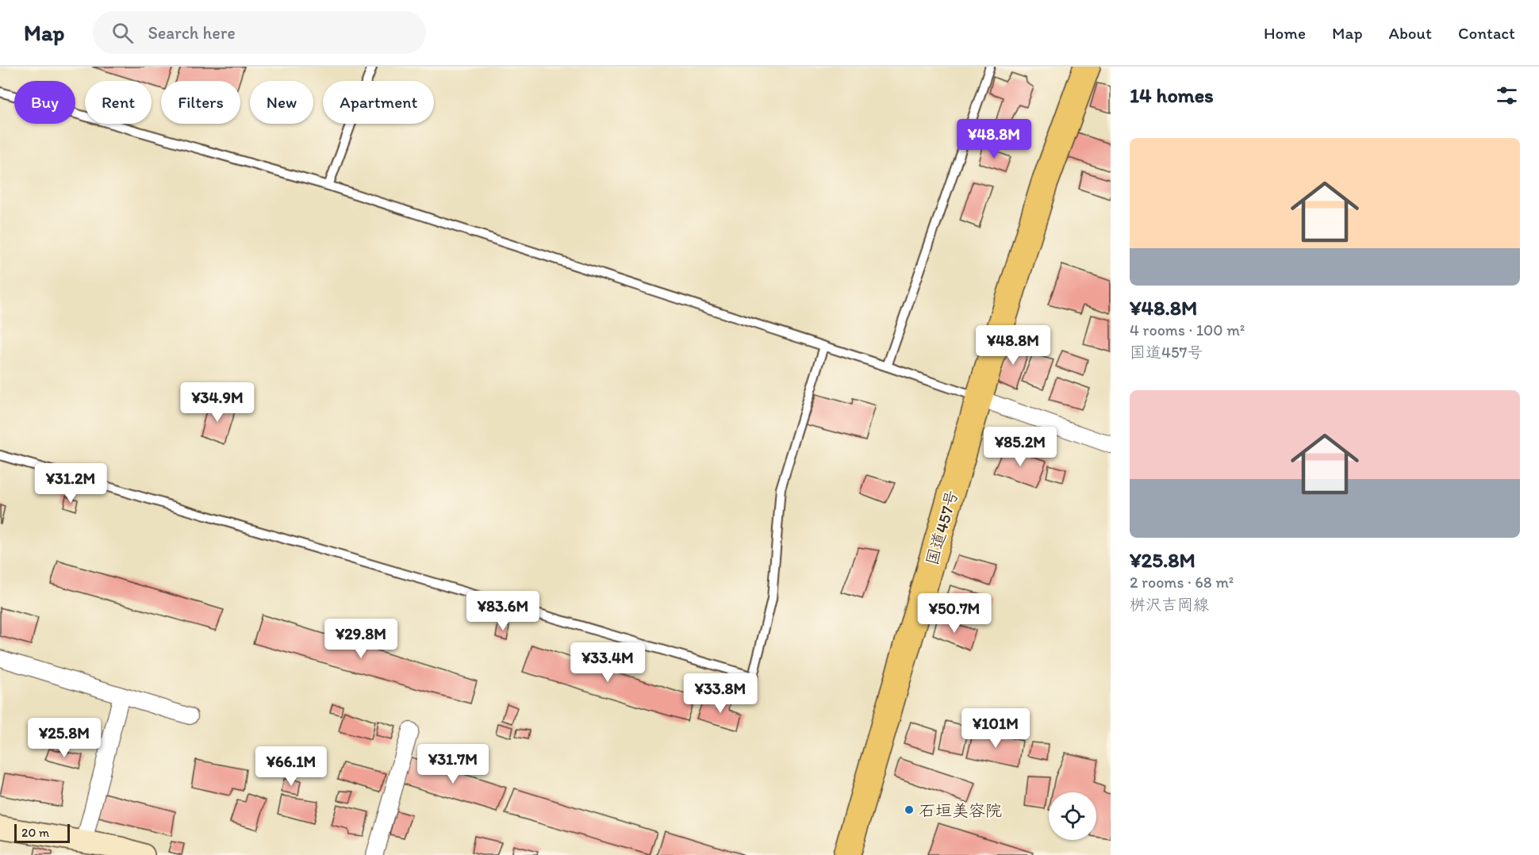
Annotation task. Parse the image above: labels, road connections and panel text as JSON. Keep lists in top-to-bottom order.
{
  "streets": {
    "highway": ["国道457号"]
  },
  "places": ["石垣美容院"],
  "scale_bar": "20 m",
  "page": {
    "header": "Map",
    "search": "Search here",
    "nav": [
      "Home",
      "Map",
      "About",
      "Contact"
    ],
    "heading": "14 homes",
    "chip": [
      "Buy",
      "Rent",
      "Filters",
      "New",
      "Apartment"
    ],
    "price": [
      "¥48.8M",
      "¥48.8M",
      "¥34.9M",
      "¥85.2M",
      "¥31.2M",
      "¥83.6M",
      "¥50.7M",
      "¥29.8M",
      "¥33.4M",
      "¥33.8M",
      "¥101M",
      "¥25.8M",
      "¥31.7M",
      "¥66.1M"
    ],
    "list": [
      {
        "name": "¥48.8M",
        "note": "4 rooms · 100 m² · 国道457号"
      },
      {
        "name": "¥25.8M",
        "note": "2 rooms · 68 m² · 桝沢吉岡線"
      }
    ],
    "scale": "20 m"
  }
}
